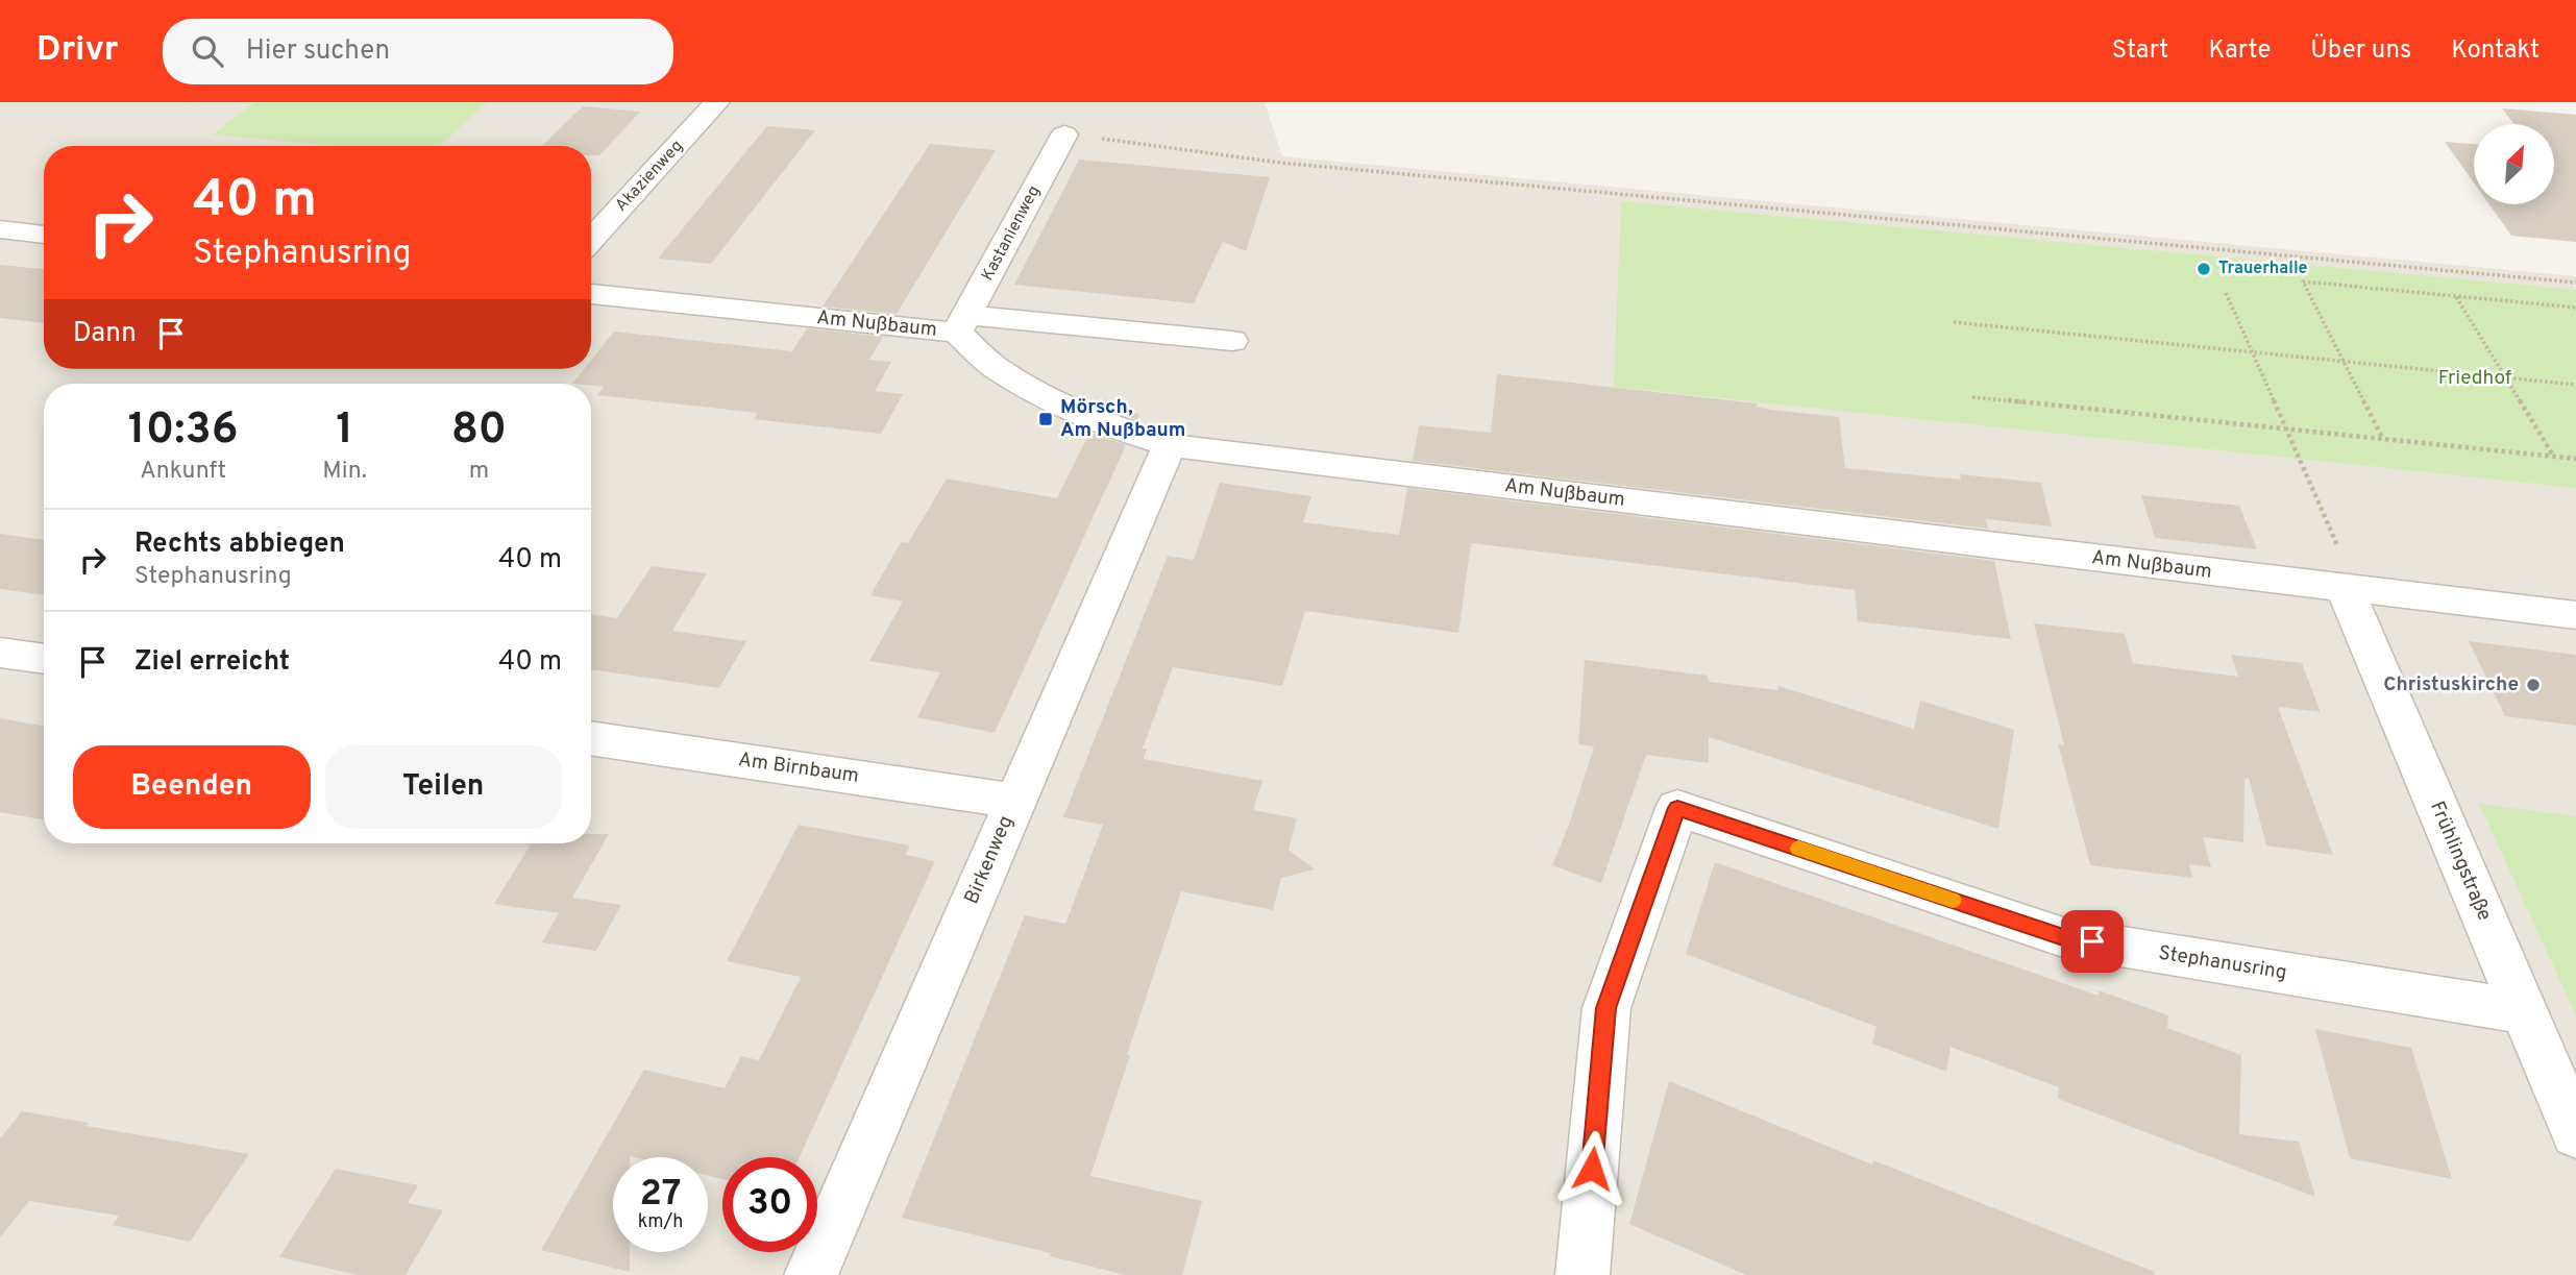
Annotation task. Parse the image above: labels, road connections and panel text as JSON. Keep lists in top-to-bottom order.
{
  "streets": {
    "street": [
      "Akazienweg",
      "Kastanienweg",
      "Am Nußbaum",
      "Am Birnbaum",
      "Birkenweg",
      "Frühlingstraße",
      "Stephanusring"
    ]
  },
  "crossings": [
    ["Kastanienweg", "Am Nußbaum"],
    ["Am Nußbaum", "Birkenweg"],
    ["Am Nußbaum", "Frühlingstraße"],
    ["Am Birnbaum", "Birkenweg"],
    ["Frühlingstraße", "Stephanusring"]
  ],
  "parks": ["Friedhof"],
  "places": {
    "other": ["Trauerhalle", "Christuskirche"],
    "transit": ["Mörsch, Am Nußbaum"]
  },
  "north": "top right",
  "page": {
    "header": "Drivr",
    "search": "Hier suchen",
    "nav": [
      "Start",
      "Karte",
      "Über uns",
      "Kontakt"
    ],
    "turn": ["40 m", "Stephanusring"],
    "then": "Dann",
    "eta": [
      "10:36",
      "Ankunft",
      "1",
      "Min.",
      "80",
      "m"
    ],
    "list": [
      {
        "name": "Rechts abbiegen",
        "note": "Stephanusring",
        "value": "40 m"
      },
      {
        "name": "Ziel erreicht",
        "value": "40 m"
      }
    ],
    "buttons": ["Beenden", "Teilen"],
    "speed": "27 km/h",
    "limit": "30"
  }
}
